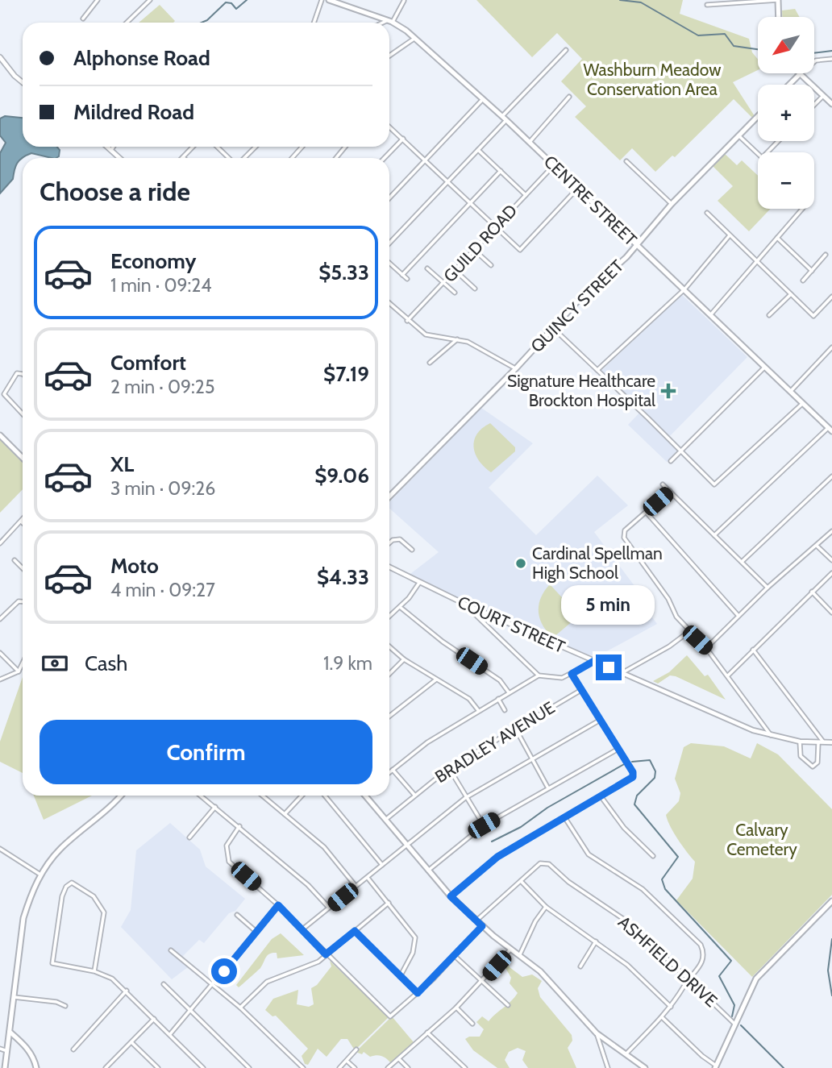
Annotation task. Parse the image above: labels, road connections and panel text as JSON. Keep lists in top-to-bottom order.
{
  "streets": {
    "main road": ["CENTRE STREET", "QUINCY STREET"],
    "street": [
      "GUILD ROAD",
      "COURT STREET",
      "BRADLEY AVENUE",
      "ASHFIELD DRIVE"
    ]
  },
  "crossings": [
    ["CENTRE STREET", "GUILD ROAD"],
    ["CENTRE STREET", "QUINCY STREET"]
  ],
  "parks": ["Washburn Meadow Conservation Area", "Calvary Cemetery"],
  "places": {
    "health": ["Signature Healthcare Brockton Hospital"],
    "other": ["Cardinal Spellman High School"]
  },
  "north": "bottom left",
  "page": {
    "map_buttons": ["+", "−"],
    "banner": ["Alphonse Road", "Mildred Road"],
    "heading": "Choose a ride",
    "list": [
      {
        "name": "Economy",
        "note": "1 min · 09:24",
        "value": "$5.33"
      },
      {
        "name": "Comfort",
        "note": "2 min · 09:25",
        "value": "$7.19"
      },
      {
        "name": "XL",
        "note": "3 min · 09:26",
        "value": "$9.06"
      },
      {
        "name": "Moto",
        "note": "4 min · 09:27",
        "value": "$4.33"
      }
    ],
    "bubble": "5 min",
    "pay": ["Cash", "1.9 km"],
    "buttons": "Confirm"
  }
}
